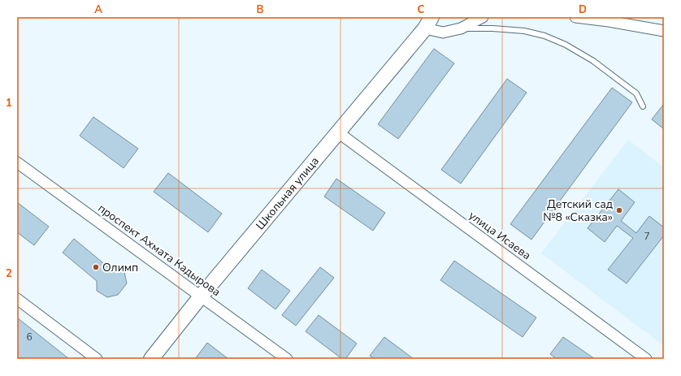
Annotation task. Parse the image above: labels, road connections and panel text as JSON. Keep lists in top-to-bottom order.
{
  "streets": {
    "street": ["Школьная улица", "улица Исаева", "проспект Ахмата Кадырова"]
  },
  "crossings": [
    ["Школьная улица", "улица Исаева"],
    ["Школьная улица", "проспект Ахмата Кадырова"]
  ],
  "places": ["Детский сад №8 «Сказка»", "Олимп"],
  "house_numbers": ["7", "6"],
  "grid": {
    "columns": [
      "A",
      "B",
      "C",
      "D"
    ],
    "rows": ["1", "2"]
  }
}
